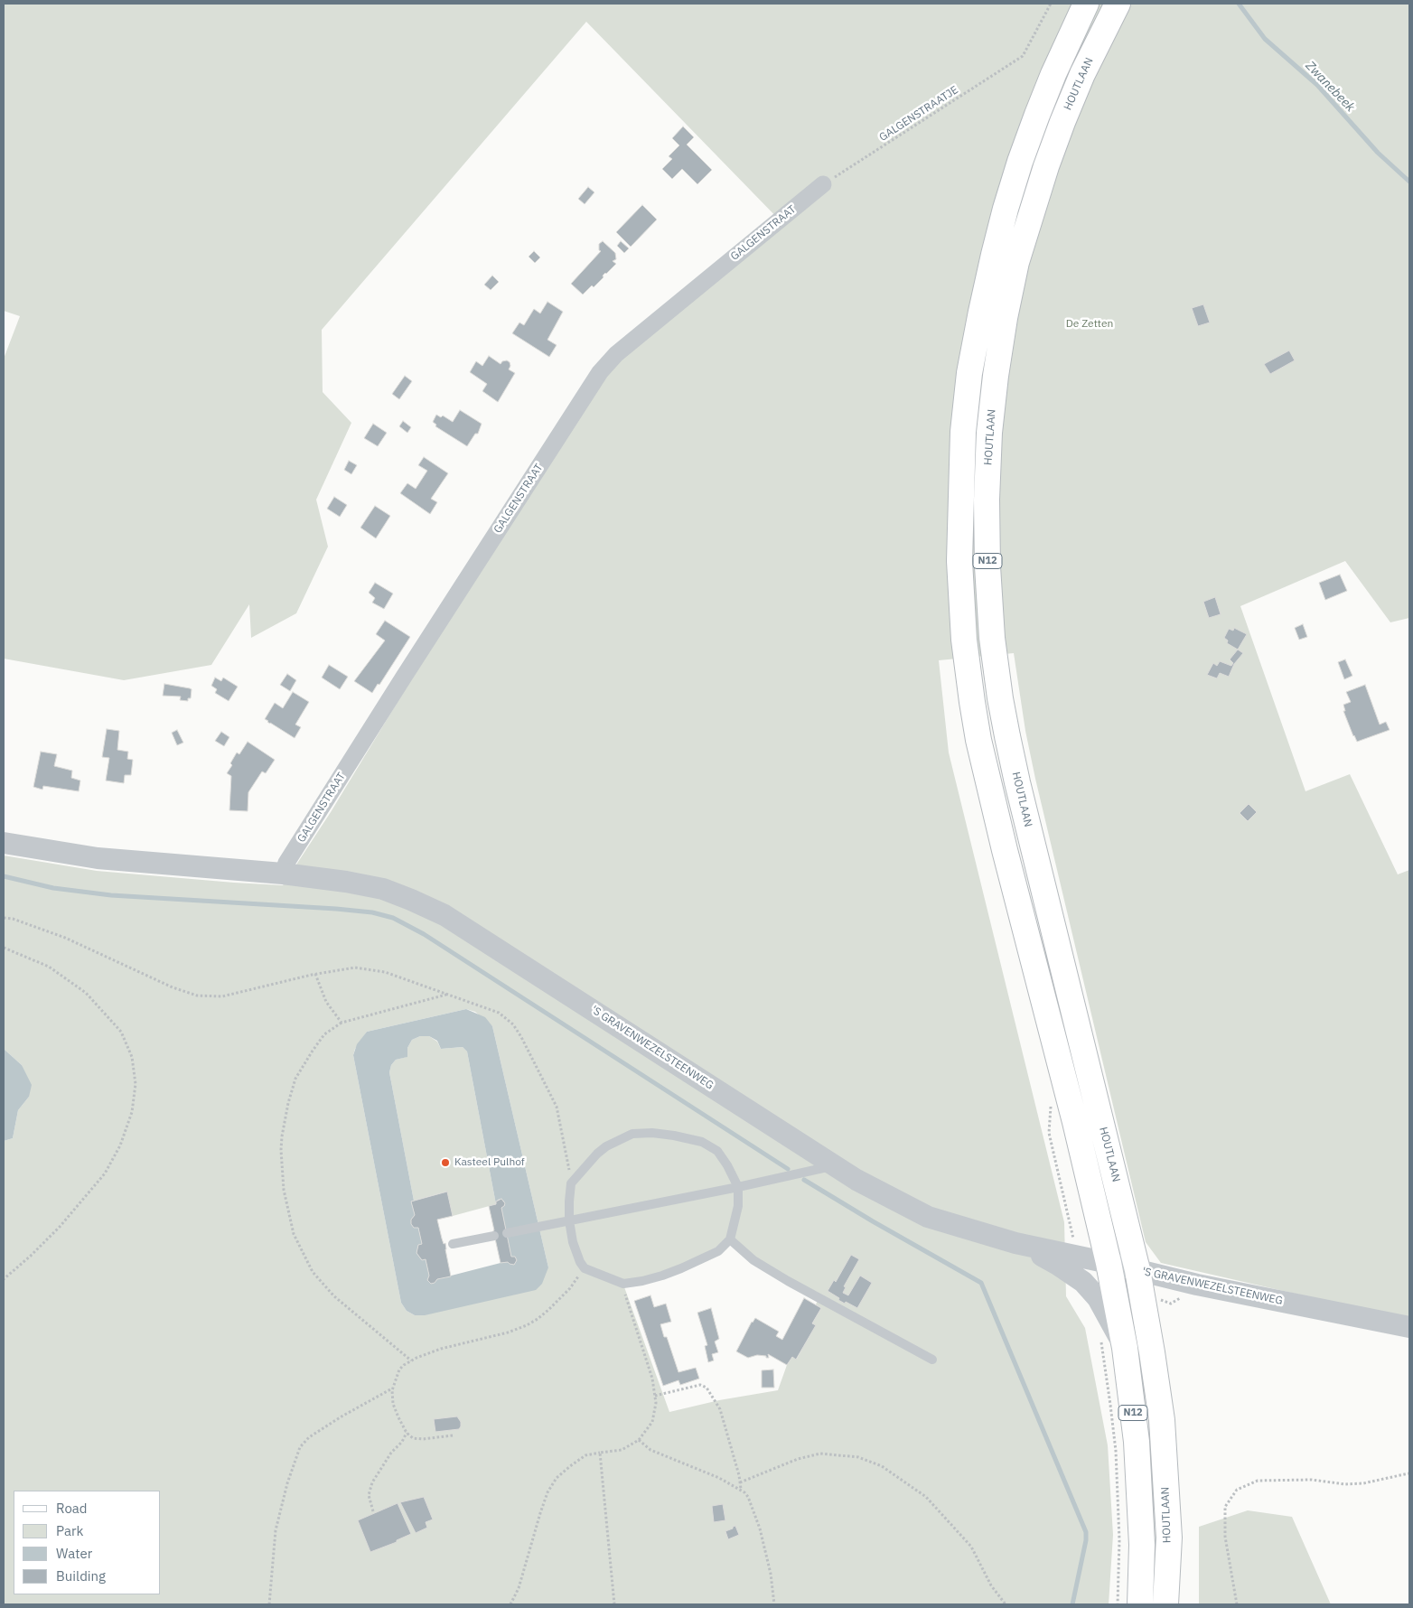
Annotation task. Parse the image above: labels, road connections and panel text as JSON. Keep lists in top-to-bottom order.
{
  "streets": {
    "main road": ["HOUTLAAN", "N12"],
    "street": ["GALGENSTRAAT", "'S GRAVENWEZELSTEENWEG"],
    "path": ["GALGENSTRAATJE"]
  },
  "crossings": [
    ["HOUTLAAN", "'S GRAVENWEZELSTEENWEG"],
    ["GALGENSTRAATJE", "GALGENSTRAAT"],
    ["GALGENSTRAAT", "'S GRAVENWEZELSTEENWEG"],
    ["N12", "'S GRAVENWEZELSTEENWEG"]
  ],
  "water": ["Zwanebeek"],
  "parks": ["De Zetten"],
  "places": ["Kasteel Pulhof"],
  "legend": [
    "Road",
    "Park",
    "Water",
    "Building"
  ]
}
